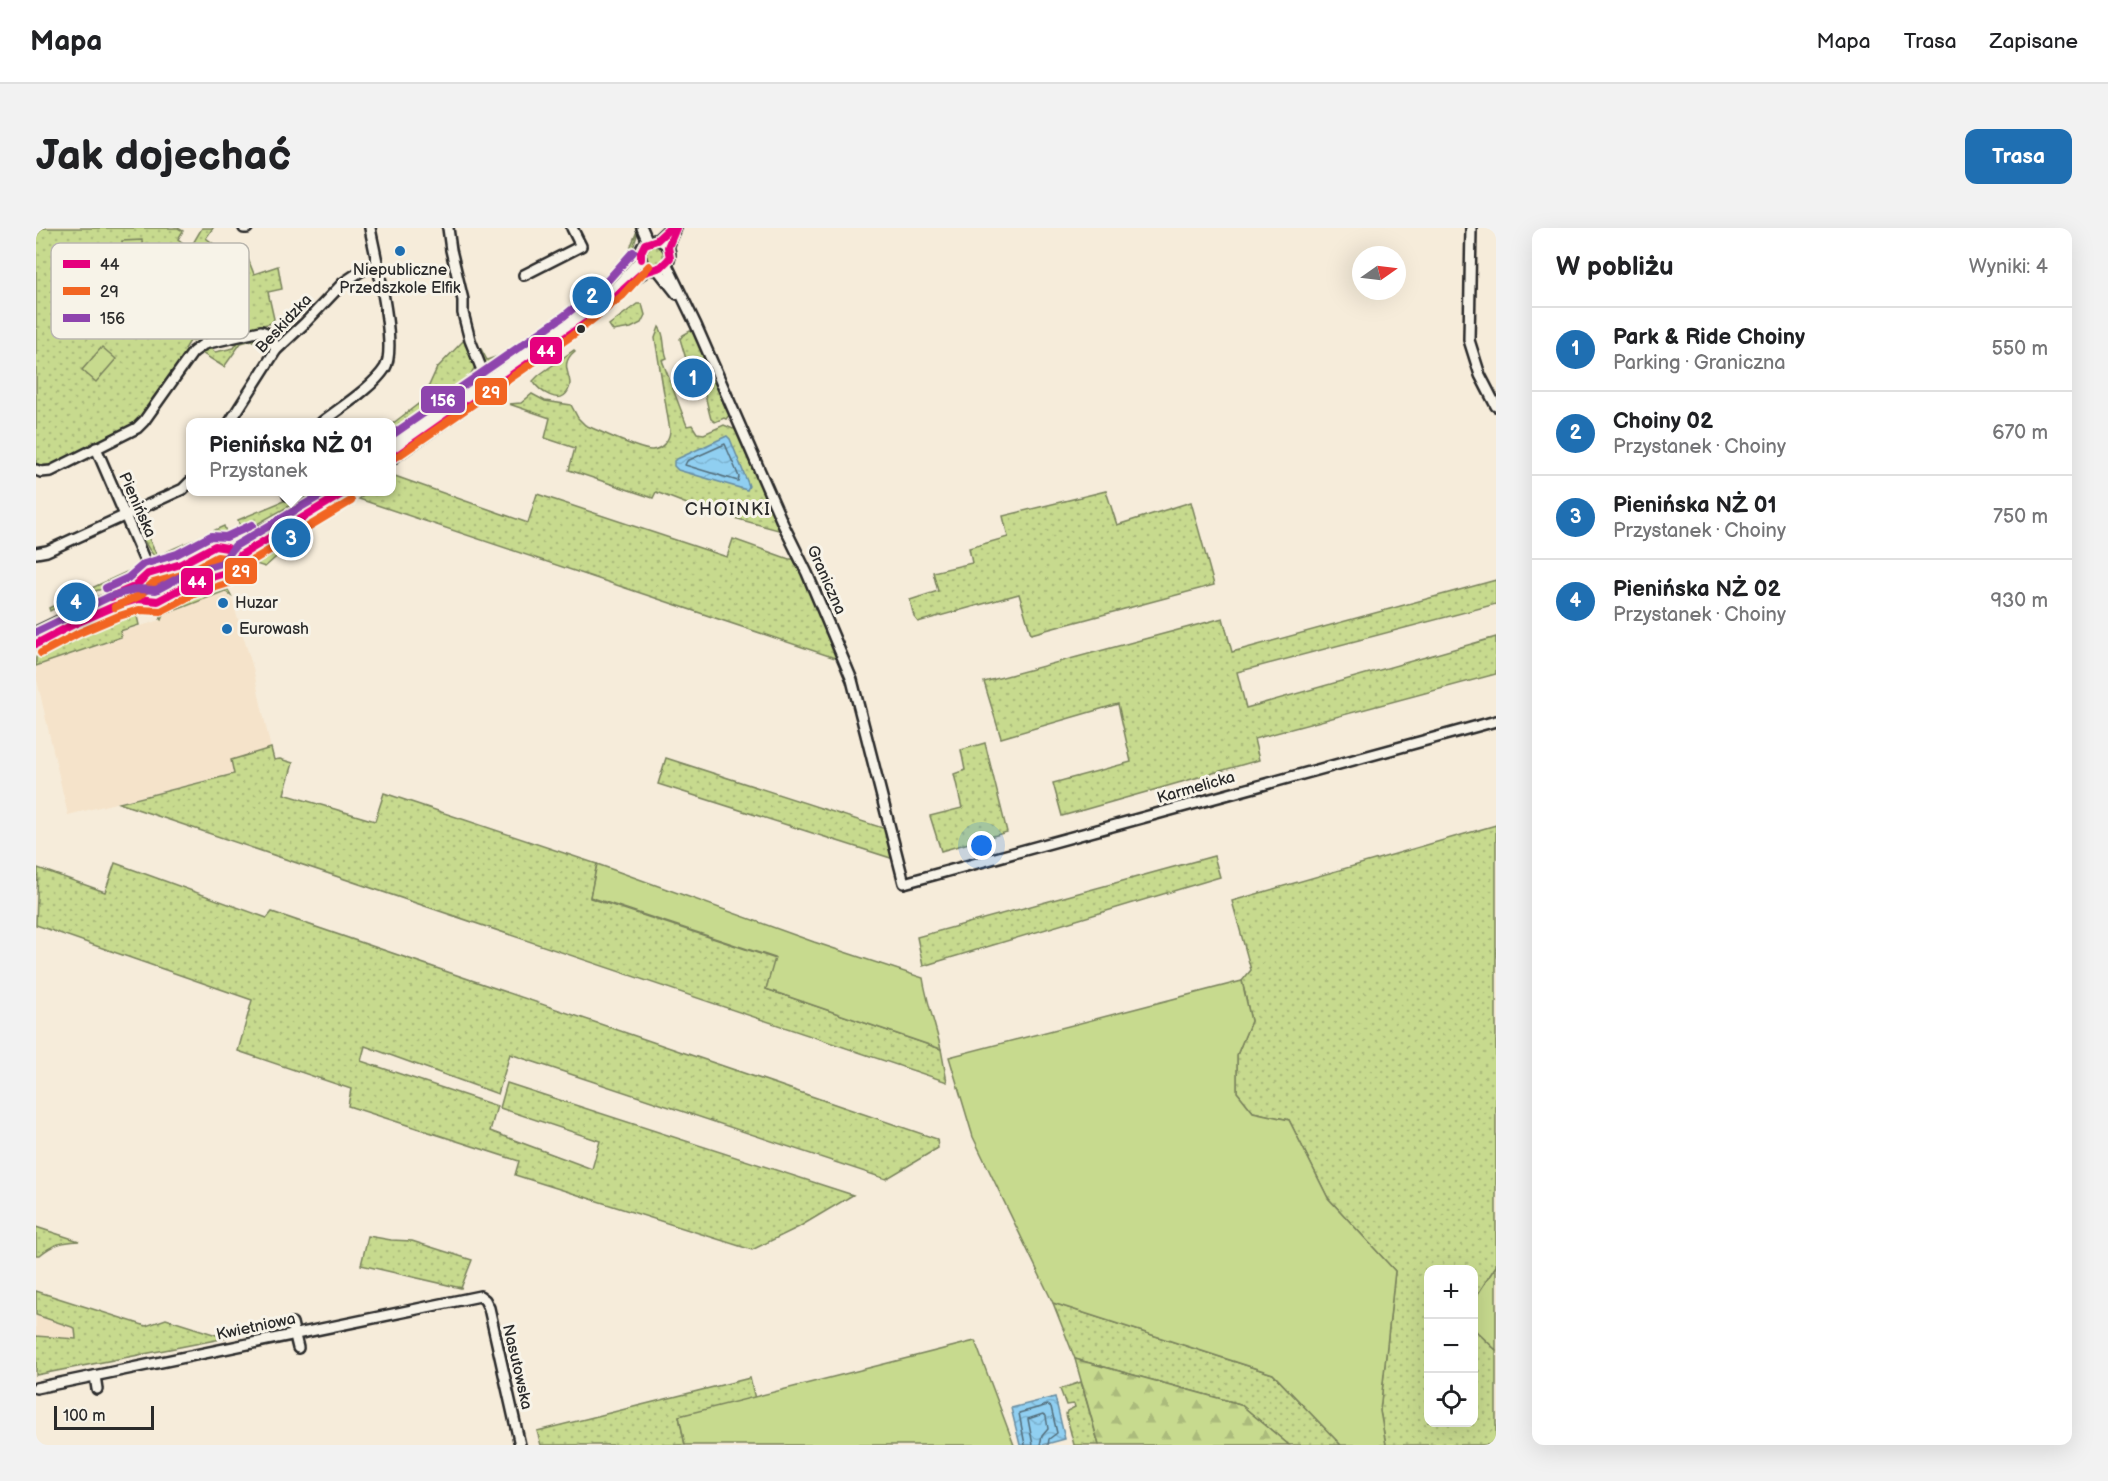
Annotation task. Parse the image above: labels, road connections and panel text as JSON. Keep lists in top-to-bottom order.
{
  "streets": {
    "street": [
      "Beskidzka",
      "Pienińska",
      "Graniczna",
      "Karmelicka",
      "Kwietniowa",
      "Nasutowska"
    ]
  },
  "crossings": [
    ["Graniczna", "Karmelicka"],
    ["Kwietniowa", "Nasutowska"]
  ],
  "districts": ["CHOINKI"],
  "places": ["Niepubliczne Przedszkole Elfik", "Huzar", "Eurowash"],
  "lines": ["transit line 44", "transit line 156", "transit line 29"],
  "legend": ["44", "29", "156"],
  "scale_bar": "100 m",
  "north": "right",
  "page": {
    "header": "Mapa",
    "nav": ["Mapa", "Trasa", "Zapisane"],
    "buttons": "Trasa",
    "title": "Jak dojechać",
    "heading": ["W pobliżu", "Wyniki: 4"],
    "pins": [
      "2",
      "1",
      "3",
      "4"
    ],
    "list": [
      {
        "mark": "1",
        "name": "Park & Ride Choiny",
        "note": "Parking · Graniczna",
        "value": "550 m"
      },
      {
        "mark": "2",
        "name": "Choiny 02",
        "note": "Przystanek · Choiny",
        "value": "670 m"
      },
      {
        "mark": "3",
        "name": "Pienińska NŻ 01",
        "note": "Przystanek · Choiny",
        "value": "750 m"
      },
      {
        "mark": "4",
        "name": "Pienińska NŻ 02",
        "note": "Przystanek · Choiny",
        "value": "930 m"
      }
    ],
    "popup": ["Pienińska NŻ 01", "Przystanek"],
    "map_buttons": ["+", "−"],
    "scale": "100 m"
  }
}
